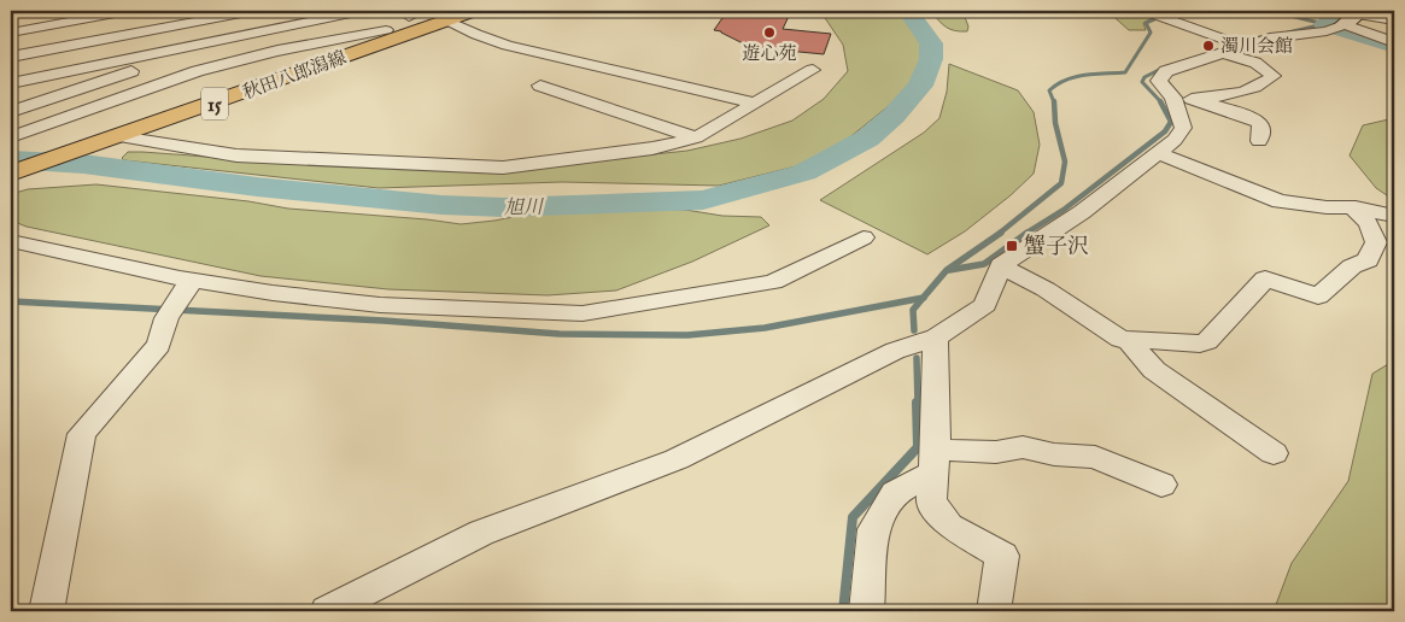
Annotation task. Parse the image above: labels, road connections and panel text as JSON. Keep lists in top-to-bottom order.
{
  "streets": {
    "main road": ["秋田八郎潟線", "15"]
  },
  "water": ["旭川"],
  "places": {
    "other": ["遊心苑", "濁川会館"],
    "transit": ["蟹子沢"]
  }
}
